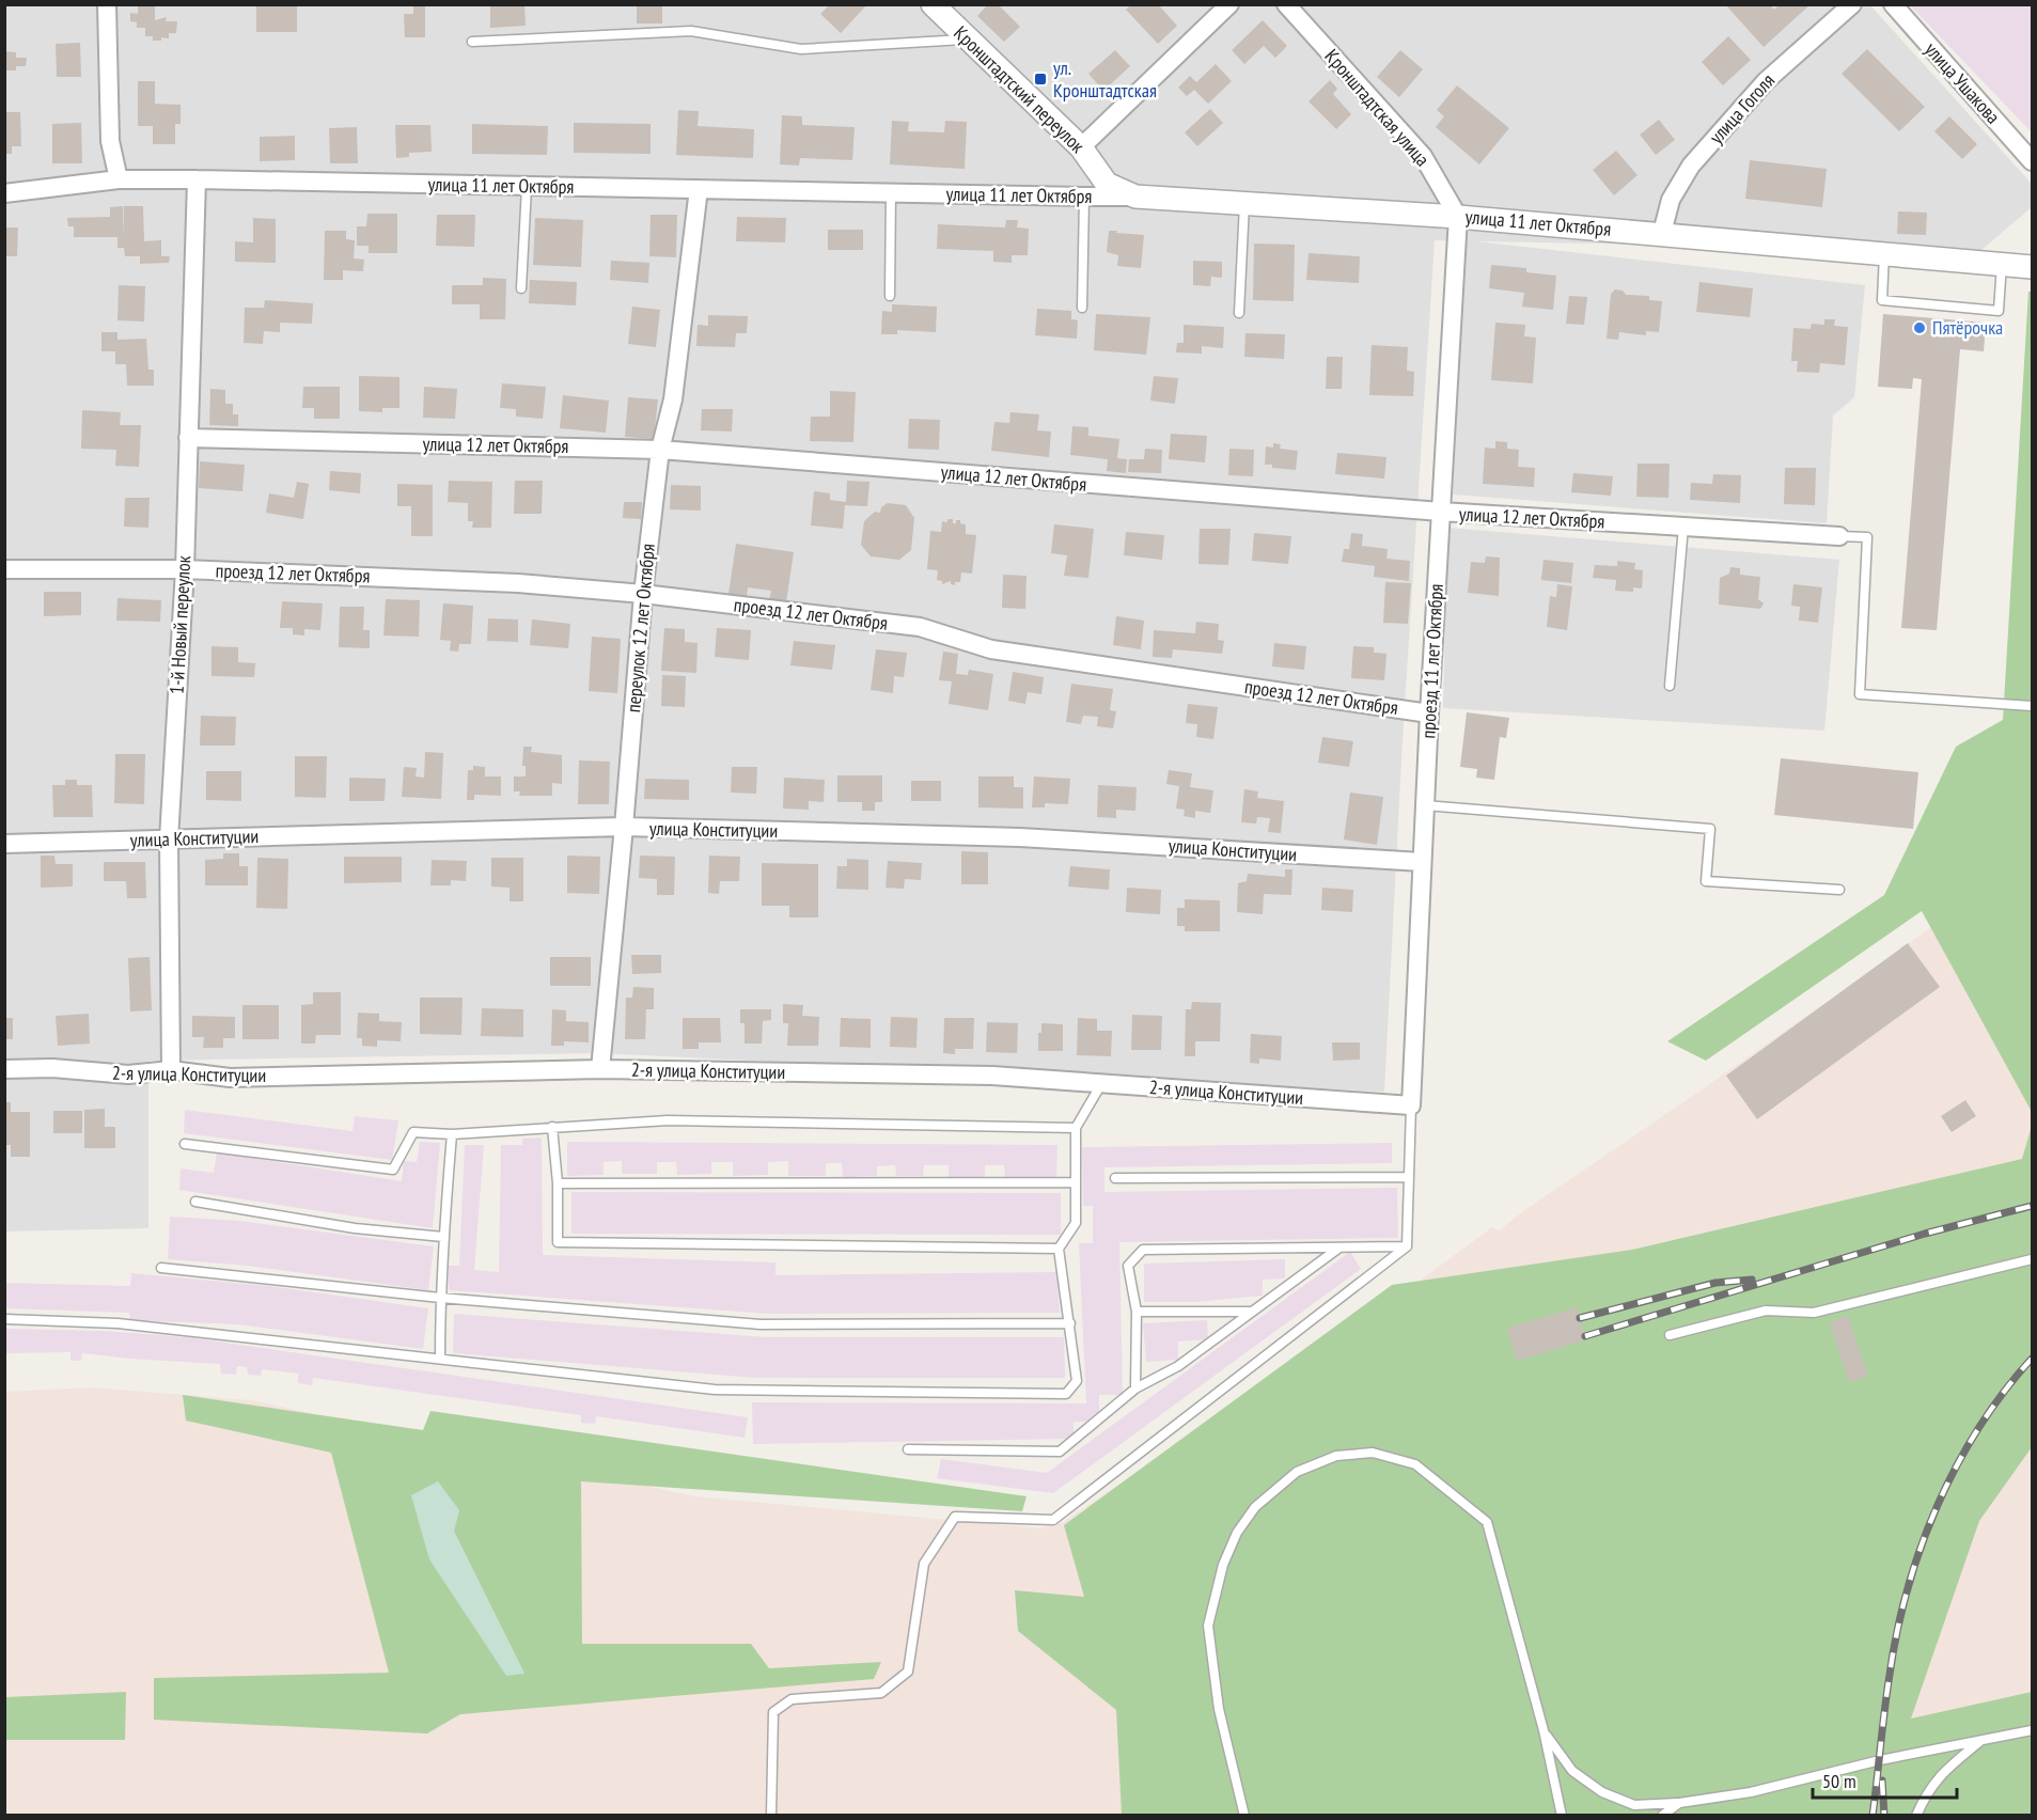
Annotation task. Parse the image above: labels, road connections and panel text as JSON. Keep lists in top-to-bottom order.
{
  "streets": {
    "street": [
      "улица Ушакова",
      "Кронштадтский переулок",
      "Кронштадтская улица",
      "улица Гоголя",
      "улица 11 лет Октября",
      "улица 12 лет Октября",
      "проезд 12 лет Октября",
      "1-й Новый переулок",
      "переулок 12 лет Октября",
      "проезд 11 лет Октября",
      "улица Конституции",
      "2-я улица Конституции"
    ]
  },
  "crossings": [
    ["Кронштадтский переулок", "улица 11 лет Октября"],
    ["Кронштадтская улица", "улица 11 лет Октября"],
    ["Кронштадтская улица", "проезд 11 лет Октября"],
    ["улица Гоголя", "улица 11 лет Октября"],
    ["улица 11 лет Октября", "1-й Новый переулок"],
    ["улица 11 лет Октября", "переулок 12 лет Октября"],
    ["улица 11 лет Октября", "проезд 11 лет Октября"],
    ["улица 12 лет Октября", "1-й Новый переулок"],
    ["улица 12 лет Октября", "переулок 12 лет Октября"],
    ["улица 12 лет Октября", "проезд 11 лет Октября"],
    ["проезд 12 лет Октября", "1-й Новый переулок"],
    ["проезд 12 лет Октября", "переулок 12 лет Октября"],
    ["проезд 12 лет Октября", "проезд 11 лет Октября"],
    ["1-й Новый переулок", "улица Конституции"],
    ["1-й Новый переулок", "2-я улица Конституции"],
    ["переулок 12 лет Октября", "улица Конституции"],
    ["переулок 12 лет Октября", "2-я улица Конституции"],
    ["проезд 11 лет Октября", "улица Конституции"],
    ["проезд 11 лет Октября", "2-я улица Конституции"]
  ],
  "places": {
    "transit": ["ул. Кронштадтская"],
    "other": ["Пятёрочка"]
  },
  "scale_bar": "50 m"
}
